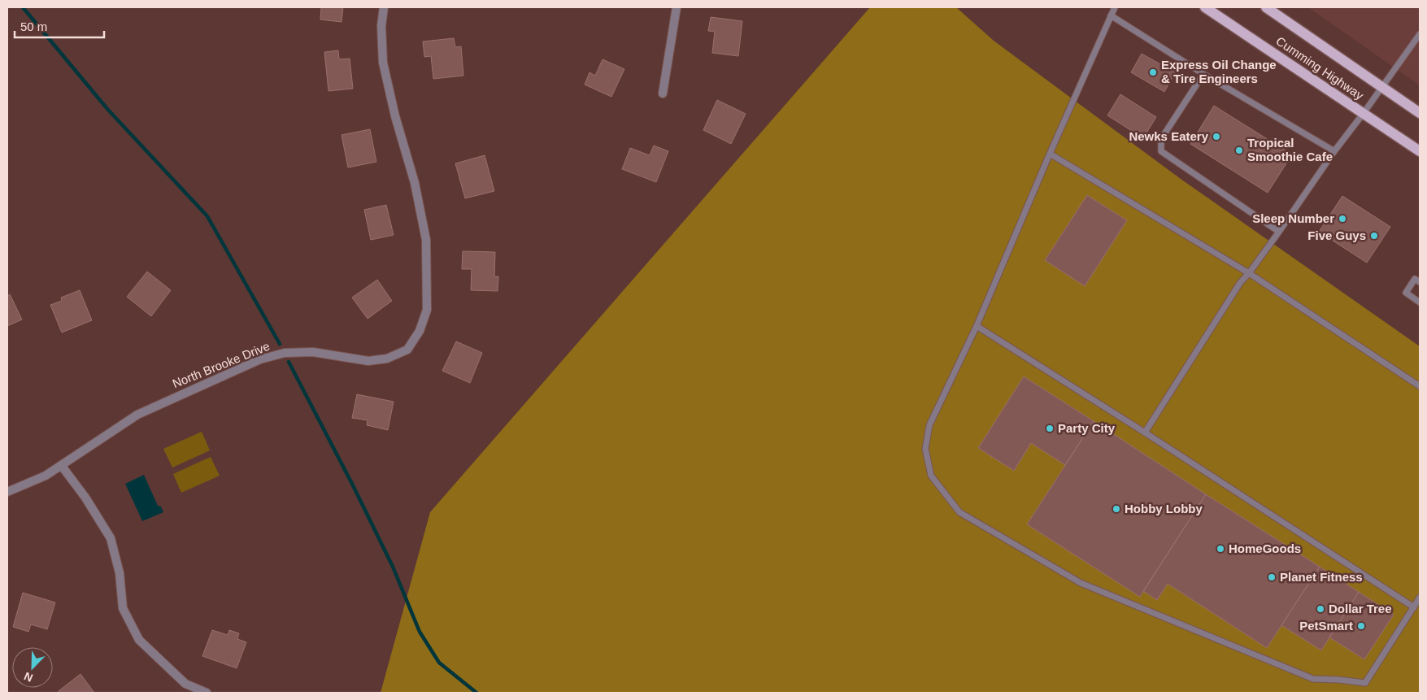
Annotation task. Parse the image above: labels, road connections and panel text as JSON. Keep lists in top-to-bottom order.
{
  "streets": {
    "main road": ["Cumming Highway"],
    "street": ["North Brooke Drive"]
  },
  "places": [
    "Express Oil Change & Tire Engineers",
    "Newks Eatery",
    "Tropical Smoothie Cafe",
    "Sleep Number",
    "Five Guys",
    "Party City",
    "Hobby Lobby",
    "HomeGoods",
    "Planet Fitness",
    "Dollar Tree",
    "PetSmart"
  ],
  "scale_bar": "50 m",
  "north": "bottom left"
}
